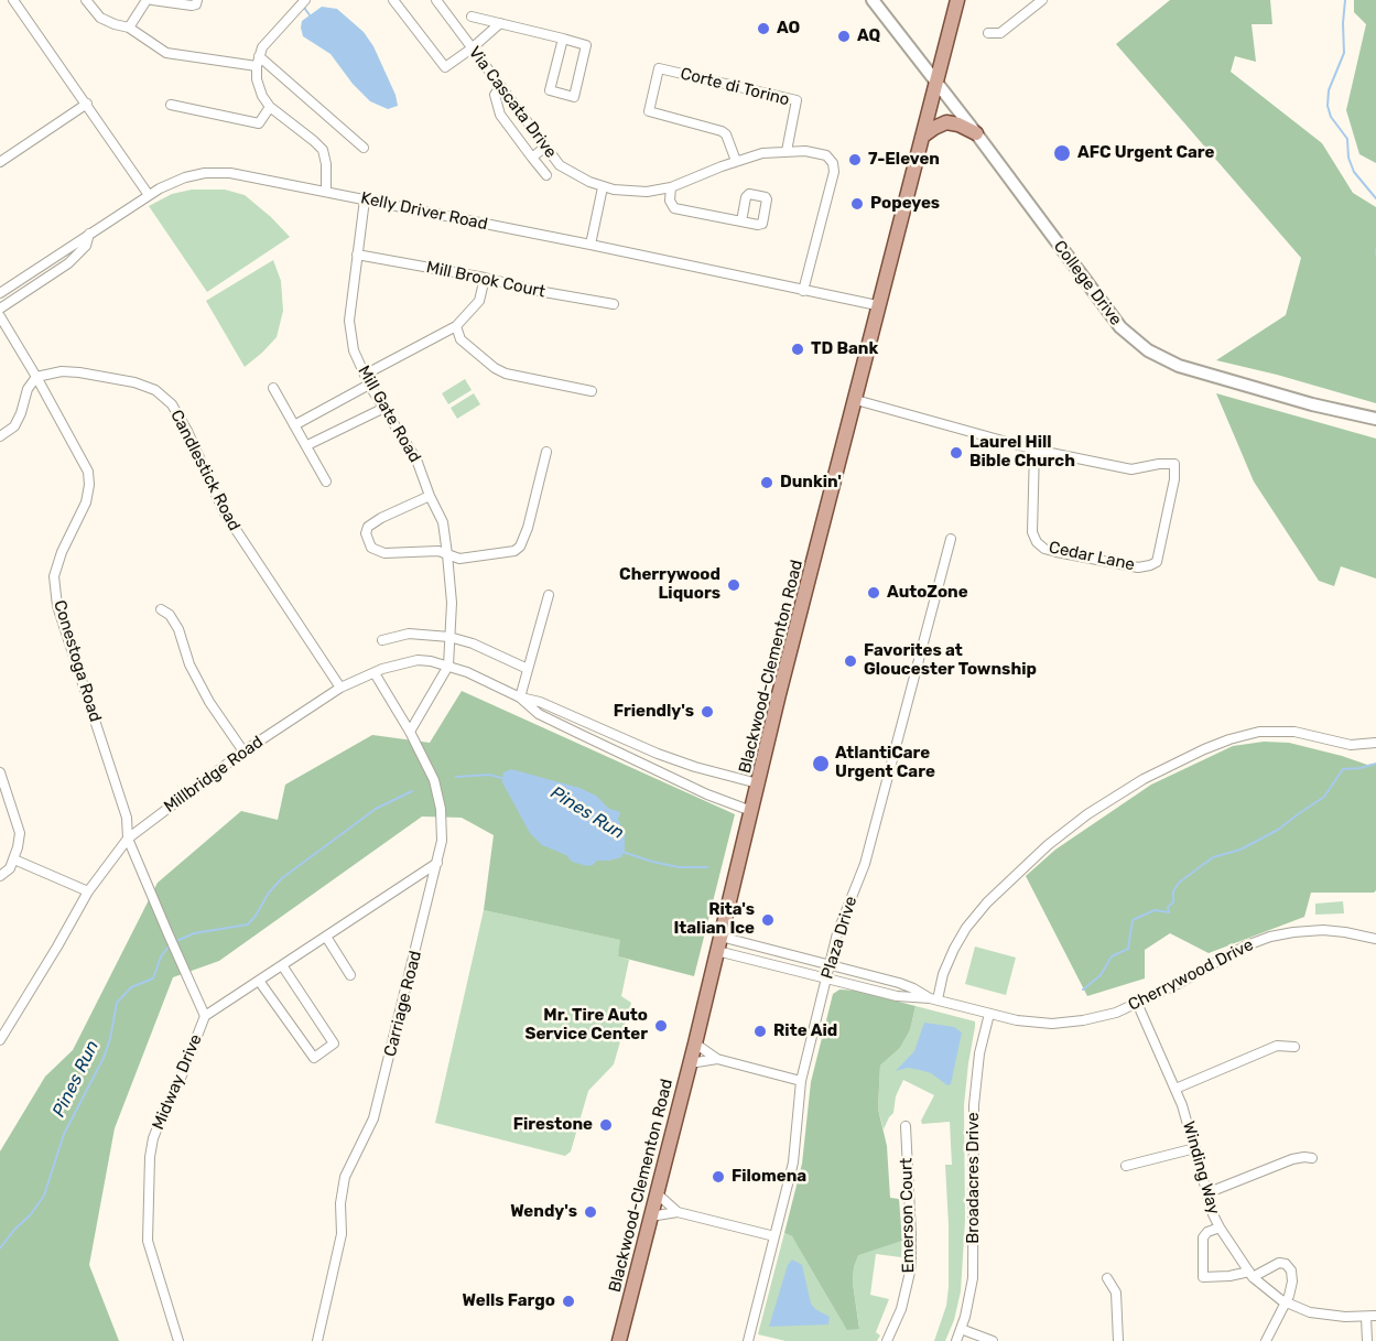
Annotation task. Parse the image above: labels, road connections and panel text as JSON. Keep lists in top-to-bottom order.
{
  "streets": {
    "main road": ["College Drive", "Blackwood-Clementon Road"],
    "street": [
      "Corte di Torino",
      "Via Cascata Drive",
      "Kelly Driver Road",
      "Mill Brook Court",
      "Mill Gate Road",
      "Candlestick Road",
      "Cedar Lane",
      "Conestoga Road",
      "Millbridge Road",
      "Plaza Drive",
      "Cherrywood Drive",
      "Carriage Road",
      "Midway Drive",
      "Winding Way",
      "Broadacres Drive",
      "Emerson Court"
    ]
  },
  "crossings": [
    ["Corte di Torino", "Via Cascata Drive"],
    ["Via Cascata Drive", "Kelly Driver Road"],
    ["Kelly Driver Road", "Mill Gate Road"],
    ["Kelly Driver Road", "Blackwood-Clementon Road"],
    ["Mill Brook Court", "Mill Gate Road"],
    ["College Drive", "Blackwood-Clementon Road"],
    ["Mill Gate Road", "Millbridge Road"],
    ["Candlestick Road", "Conestoga Road"],
    ["Candlestick Road", "Millbridge Road"],
    ["Cedar Lane", "Blackwood-Clementon Road"],
    ["Conestoga Road", "Millbridge Road"],
    ["Conestoga Road", "Midway Drive"],
    ["Blackwood-Clementon Road", "Millbridge Road"],
    ["Blackwood-Clementon Road", "Cherrywood Drive"],
    ["Millbridge Road", "Carriage Road"],
    ["Plaza Drive", "Cherrywood Drive"],
    ["Cherrywood Drive", "Winding Way"],
    ["Cherrywood Drive", "Broadacres Drive"],
    ["Carriage Road", "Midway Drive"]
  ],
  "water": ["Pines Run"],
  "places": [
    "AO",
    "AQ",
    "AFC Urgent Care",
    "7-Eleven",
    "Popeyes",
    "TD Bank",
    "Laurel Hill Bible Church",
    "Dunkin'",
    "Cherrywood Liquors",
    "AutoZone",
    "Favorites at Gloucester Township",
    "Friendly's",
    "AtlantiCare Urgent Care",
    "Rita's Italian Ice",
    "Mr. Tire Auto Service Center",
    "Rite Aid",
    "Firestone",
    "Filomena",
    "Wendy's",
    "Wells Fargo"
  ]
}
